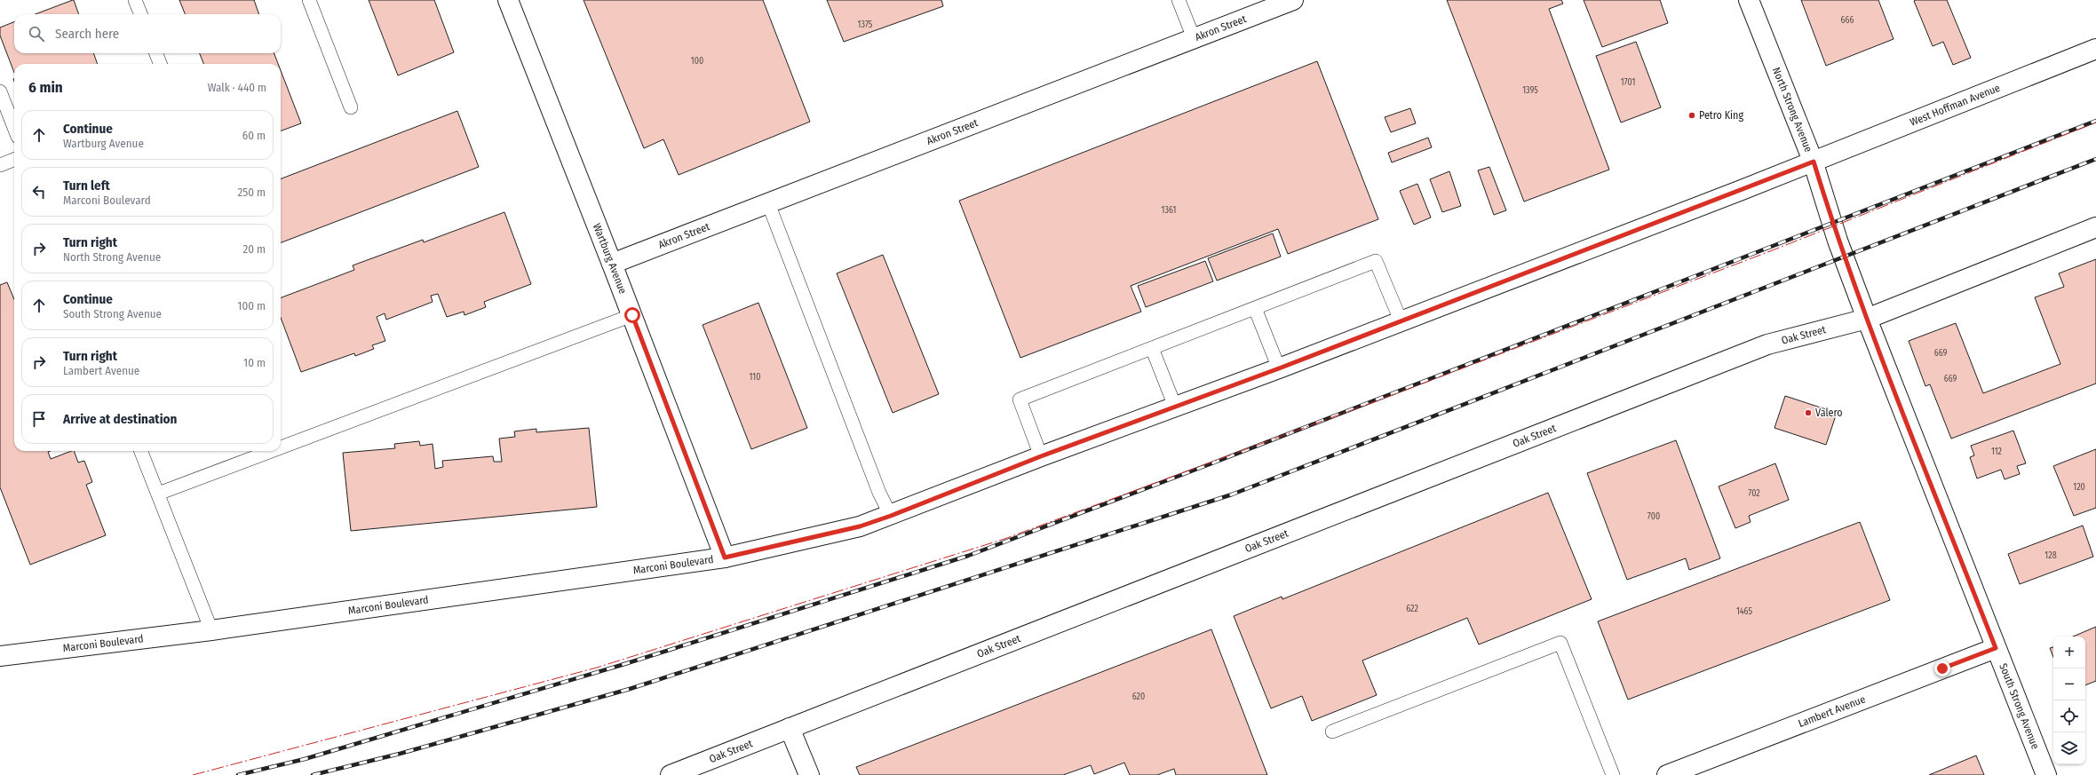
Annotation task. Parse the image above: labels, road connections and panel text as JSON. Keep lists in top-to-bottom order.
{
  "streets": {
    "street": [
      "Akron Street",
      "West Hoffman Avenue",
      "North Strong Avenue",
      "Wartburg Avenue",
      "Oak Street",
      "Marconi Boulevard",
      "South Strong Avenue",
      "Lambert Avenue"
    ]
  },
  "crossings": [
    ["Akron Street", "Wartburg Avenue"],
    ["West Hoffman Avenue", "North Strong Avenue"],
    ["West Hoffman Avenue", "Marconi Boulevard"],
    ["North Strong Avenue", "Marconi Boulevard"],
    ["North Strong Avenue", "South Strong Avenue"],
    ["Wartburg Avenue", "Marconi Boulevard"],
    ["Oak Street", "South Strong Avenue"],
    ["South Strong Avenue", "Lambert Avenue"]
  ],
  "places": ["Petro King", "Valero"],
  "house_numbers": [
    "666",
    "1375",
    "100",
    "1701",
    "1395",
    "1361",
    "669",
    "110",
    "669",
    "112",
    "120",
    "702",
    "700",
    "128",
    "622",
    "1465",
    "620"
  ],
  "page": {
    "search": "Search here",
    "heading": ["6 min", "Walk · 440 m"],
    "list": [
      ["Continue", "Wartburg Avenue", "60 m"],
      ["Turn left", "Marconi Boulevard", "250 m"],
      ["Turn right", "North Strong Avenue", "20 m"],
      ["Continue", "South Strong Avenue", "100 m"],
      ["Turn right", "Lambert Avenue", "10 m"],
      "Arrive at destination"
    ],
    "map_buttons": ["+", "−"]
  }
}
